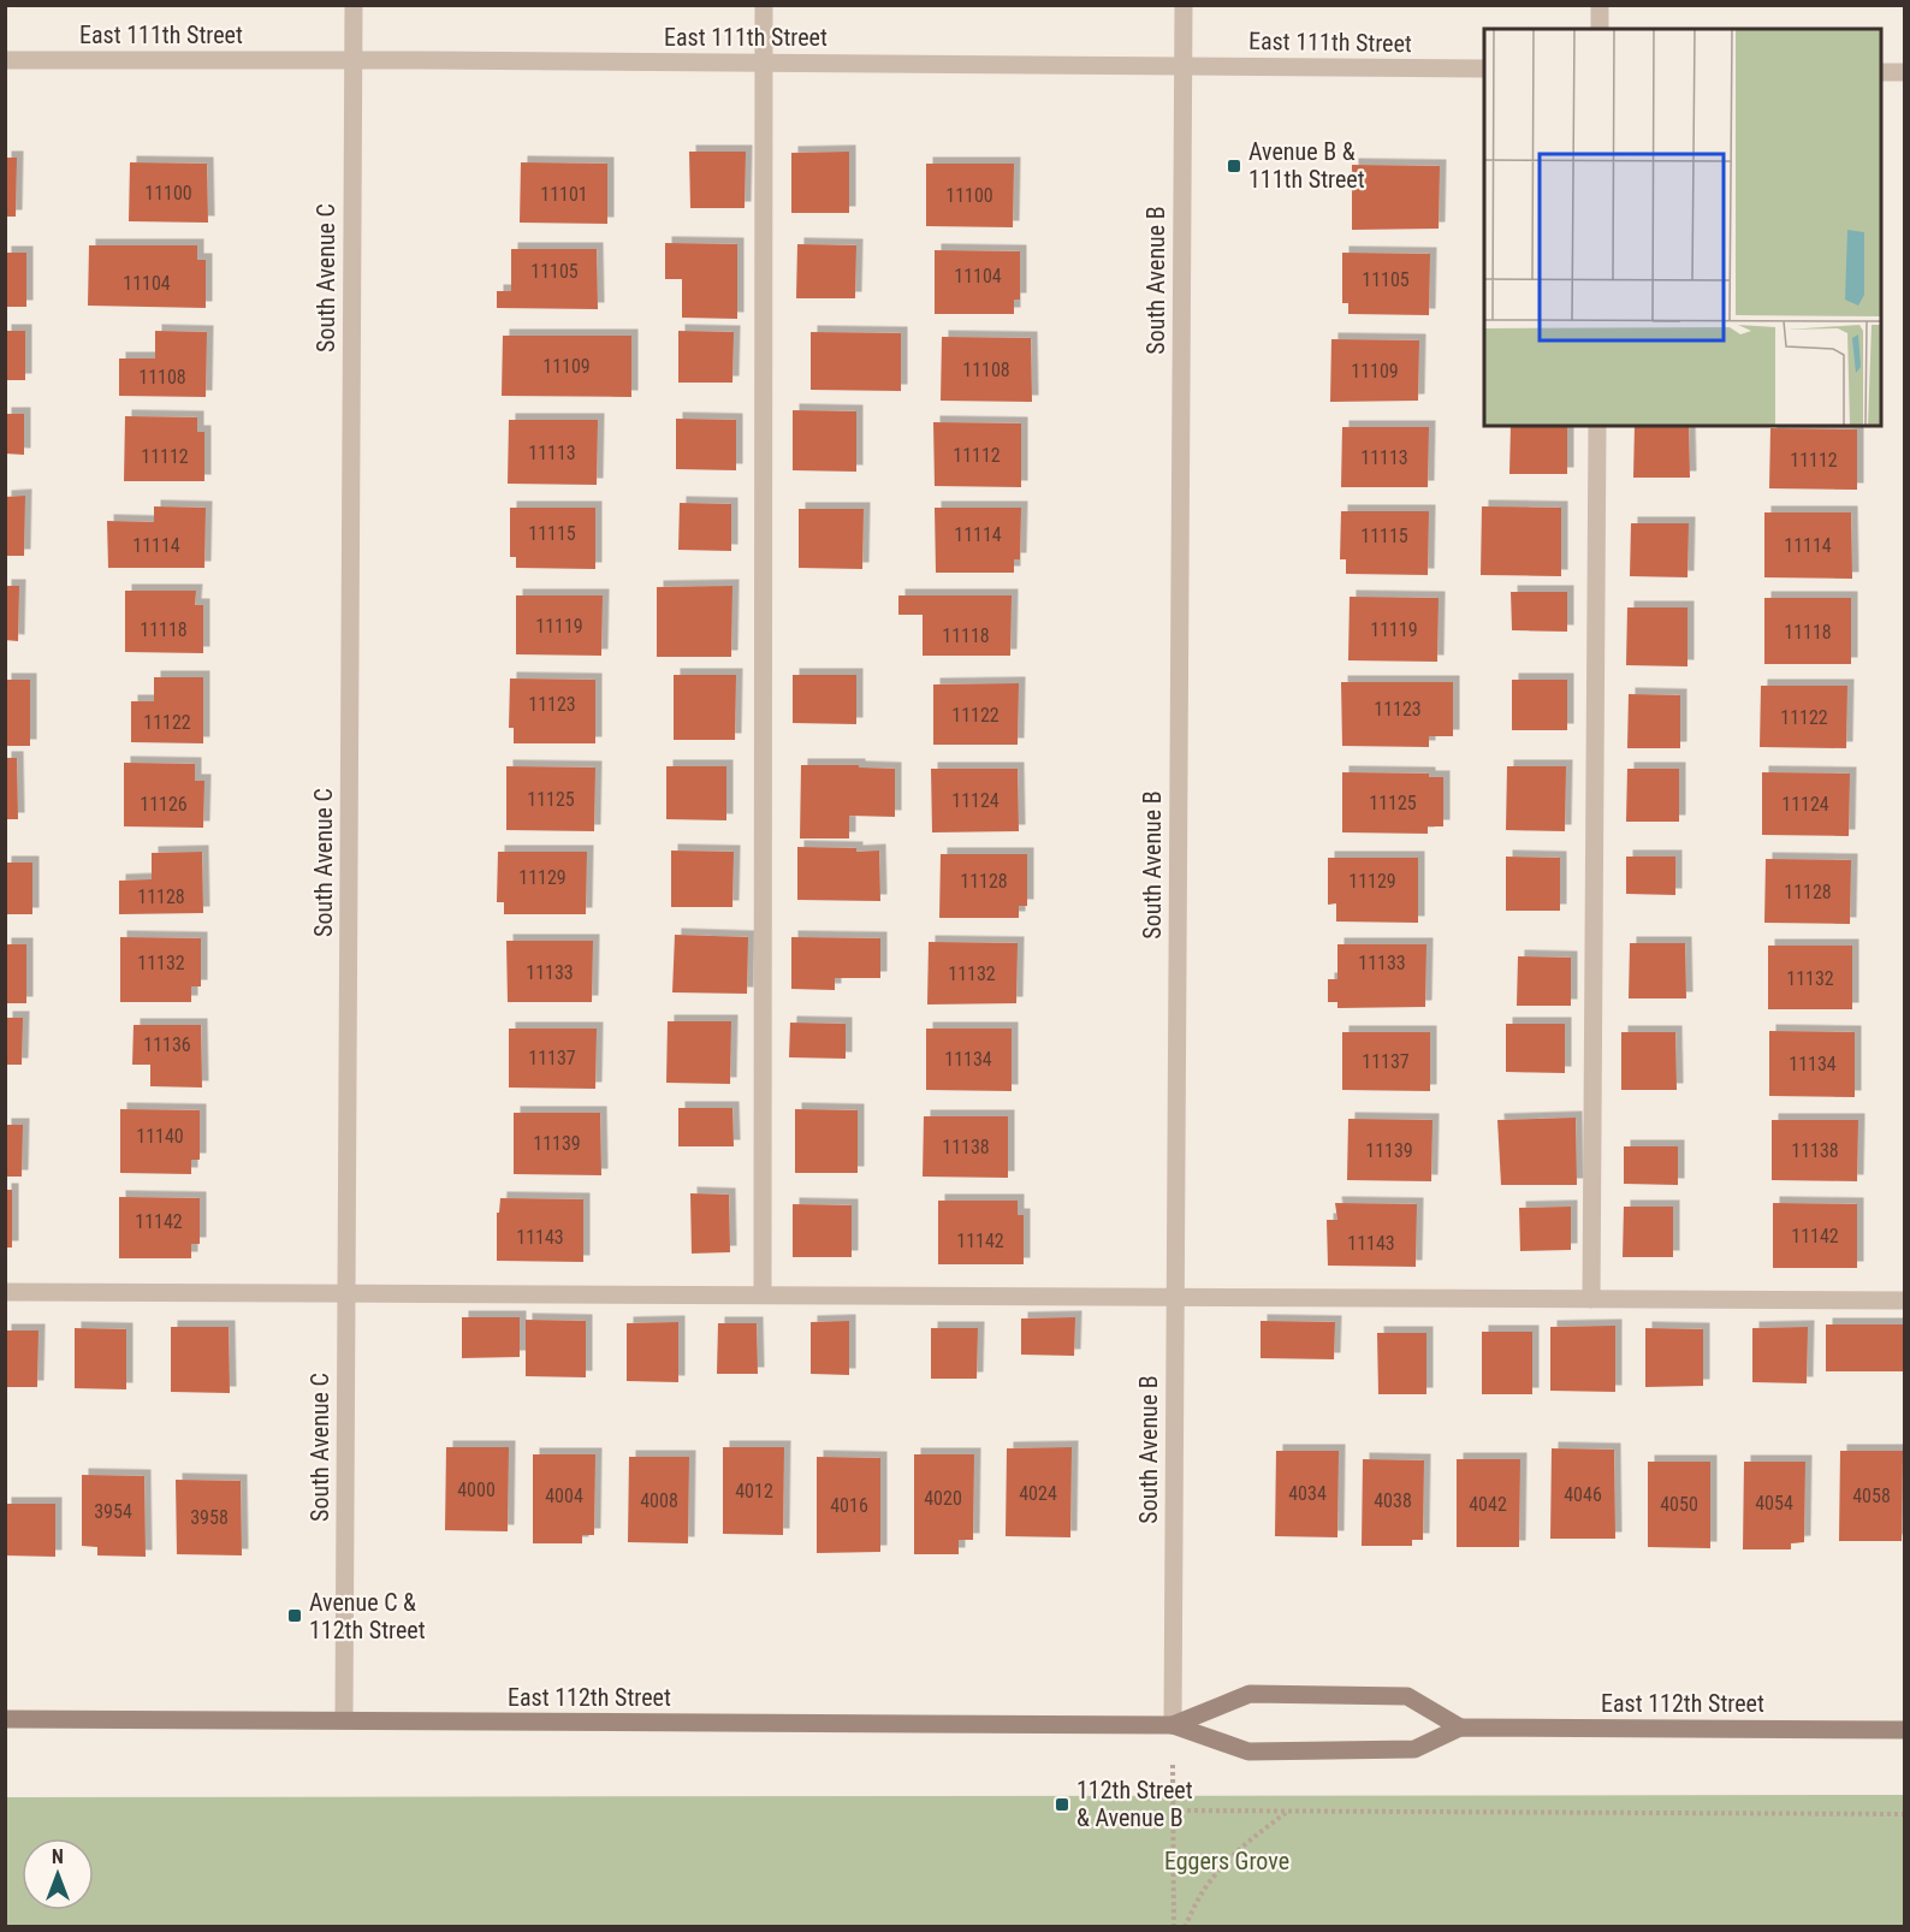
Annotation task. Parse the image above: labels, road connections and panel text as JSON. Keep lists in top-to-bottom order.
{
  "streets": {
    "street": [
      "East 111th Street",
      "South Avenue C",
      "South Avenue B",
      "East 112th Street"
    ]
  },
  "crossings": [
    ["East 111th Street", "South Avenue C"],
    ["East 111th Street", "South Avenue B"],
    ["South Avenue C", "East 112th Street"],
    ["South Avenue B", "East 112th Street"]
  ],
  "parks": ["Eggers Grove"],
  "places": {
    "transit": ["Avenue B & 111th Street", "Avenue C & 112th Street", "112th Street & Avenue B"]
  },
  "house_numbers": [
    "11100",
    "11101",
    "11100",
    "11105",
    "11104",
    "11105",
    "11104",
    "11109",
    "11108",
    "11109",
    "11108",
    "11113",
    "11112",
    "11112",
    "11113",
    "11112",
    "11115",
    "11114",
    "11115",
    "11114",
    "11114",
    "11119",
    "11118",
    "11119",
    "11118",
    "11118",
    "11123",
    "11123",
    "11122",
    "11122",
    "11122",
    "11125",
    "11124",
    "11125",
    "11126",
    "11124",
    "11129",
    "11128",
    "11129",
    "11128",
    "11128",
    "11132",
    "11133",
    "11133",
    "11132",
    "11132",
    "11136",
    "11137",
    "11134",
    "11137",
    "11134",
    "11140",
    "11139",
    "11138",
    "11139",
    "11138",
    "11142",
    "11142",
    "11143",
    "11142",
    "11143",
    "4000",
    "4012",
    "4024",
    "4034",
    "4046",
    "4004",
    "4058",
    "4020",
    "4008",
    "4038",
    "4054",
    "4042",
    "4050",
    "4016",
    "3954",
    "3958"
  ],
  "north": "top"
}
